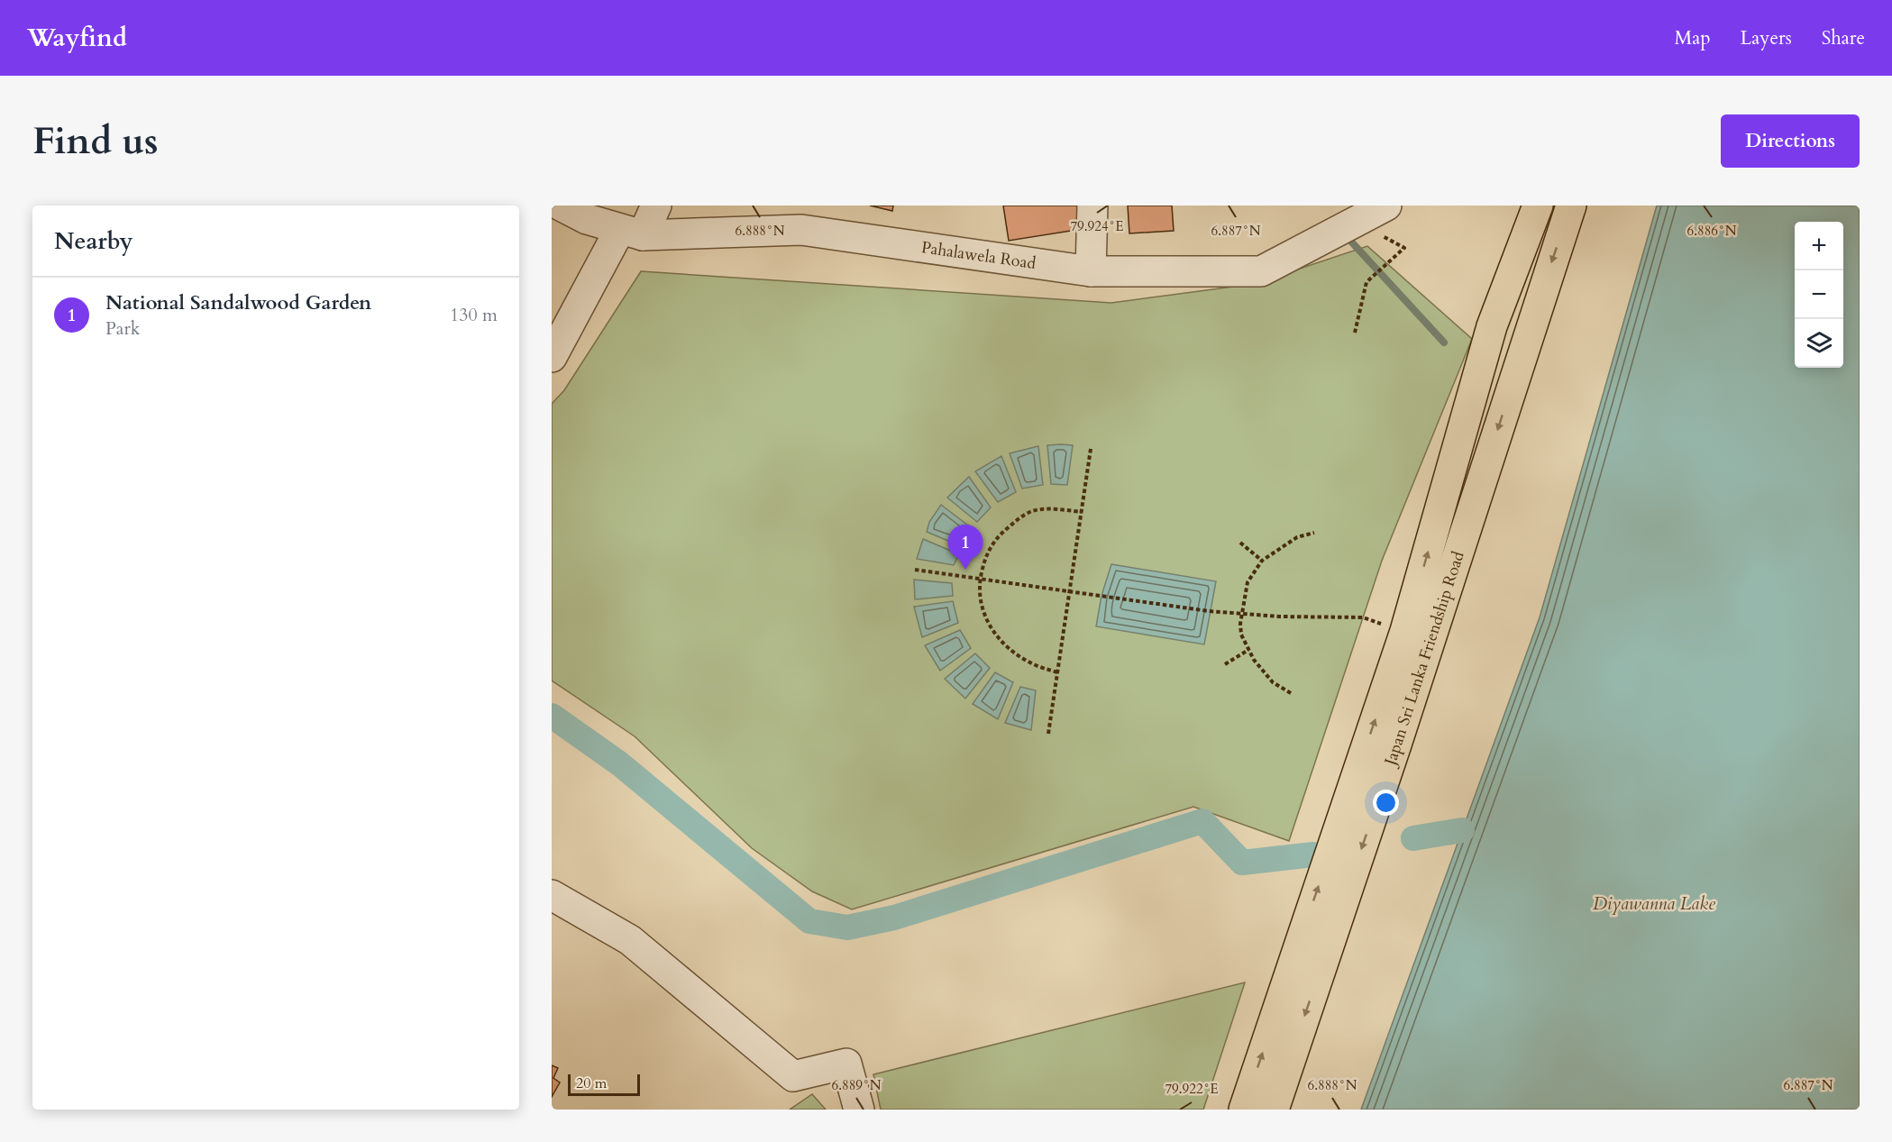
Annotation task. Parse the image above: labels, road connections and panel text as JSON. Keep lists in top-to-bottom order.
{
  "streets": {
    "main road": ["Japan Sri Lanka Friendship Road"],
    "street": ["Pahalawela Road"]
  },
  "water": ["Diyawanna Lake"],
  "scale_bar": "20 m",
  "page": {
    "header": "Wayfind",
    "nav": ["Map", "Layers", "Share"],
    "buttons": "Directions",
    "title": "Find us",
    "heading": "Nearby",
    "map_buttons": ["+", "−"],
    "list": [
      {
        "mark": "1",
        "name": "National Sandalwood Garden",
        "note": "Park",
        "value": "130 m"
      }
    ],
    "pins": "1",
    "scale": "20 m"
  },
  "coordinates": [
    "79.924°E",
    "6.888°N",
    "6.887°N",
    "6.886°N",
    "6.889°N",
    "79.922°E"
  ]
}
